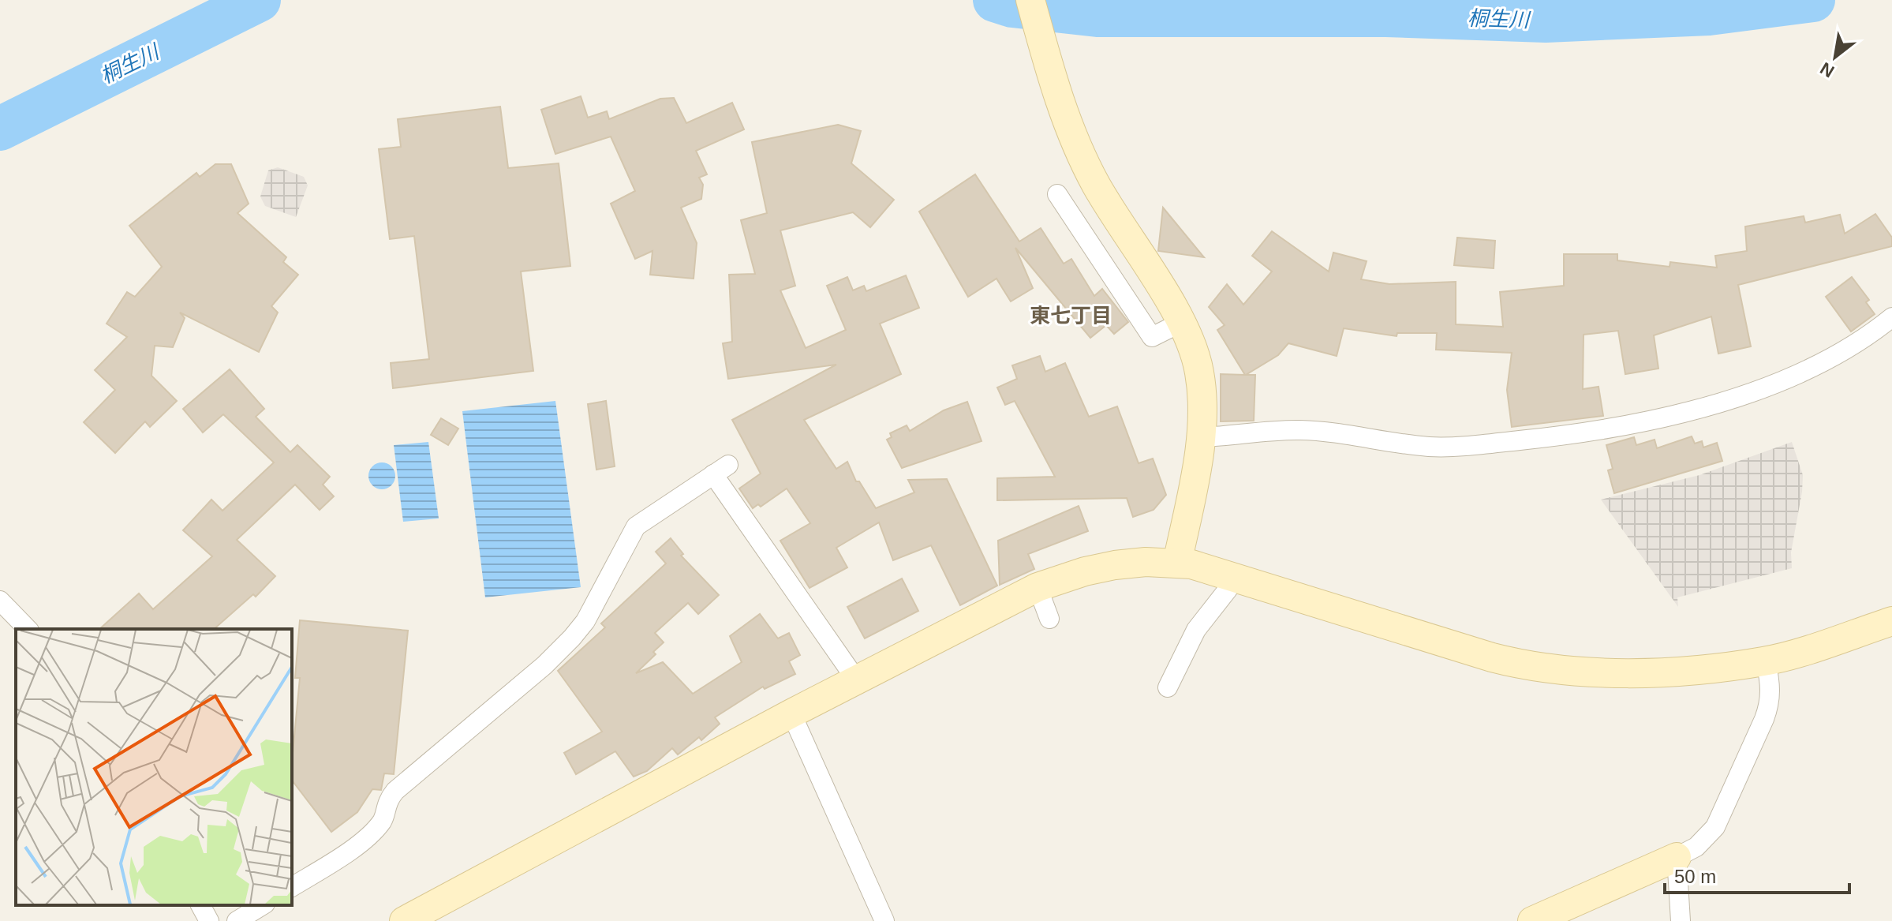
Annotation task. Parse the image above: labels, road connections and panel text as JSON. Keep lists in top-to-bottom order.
{
  "districts": ["東七丁目"],
  "water": ["桐生川"],
  "scale_bar": "50 m",
  "north": "bottom left"
}
